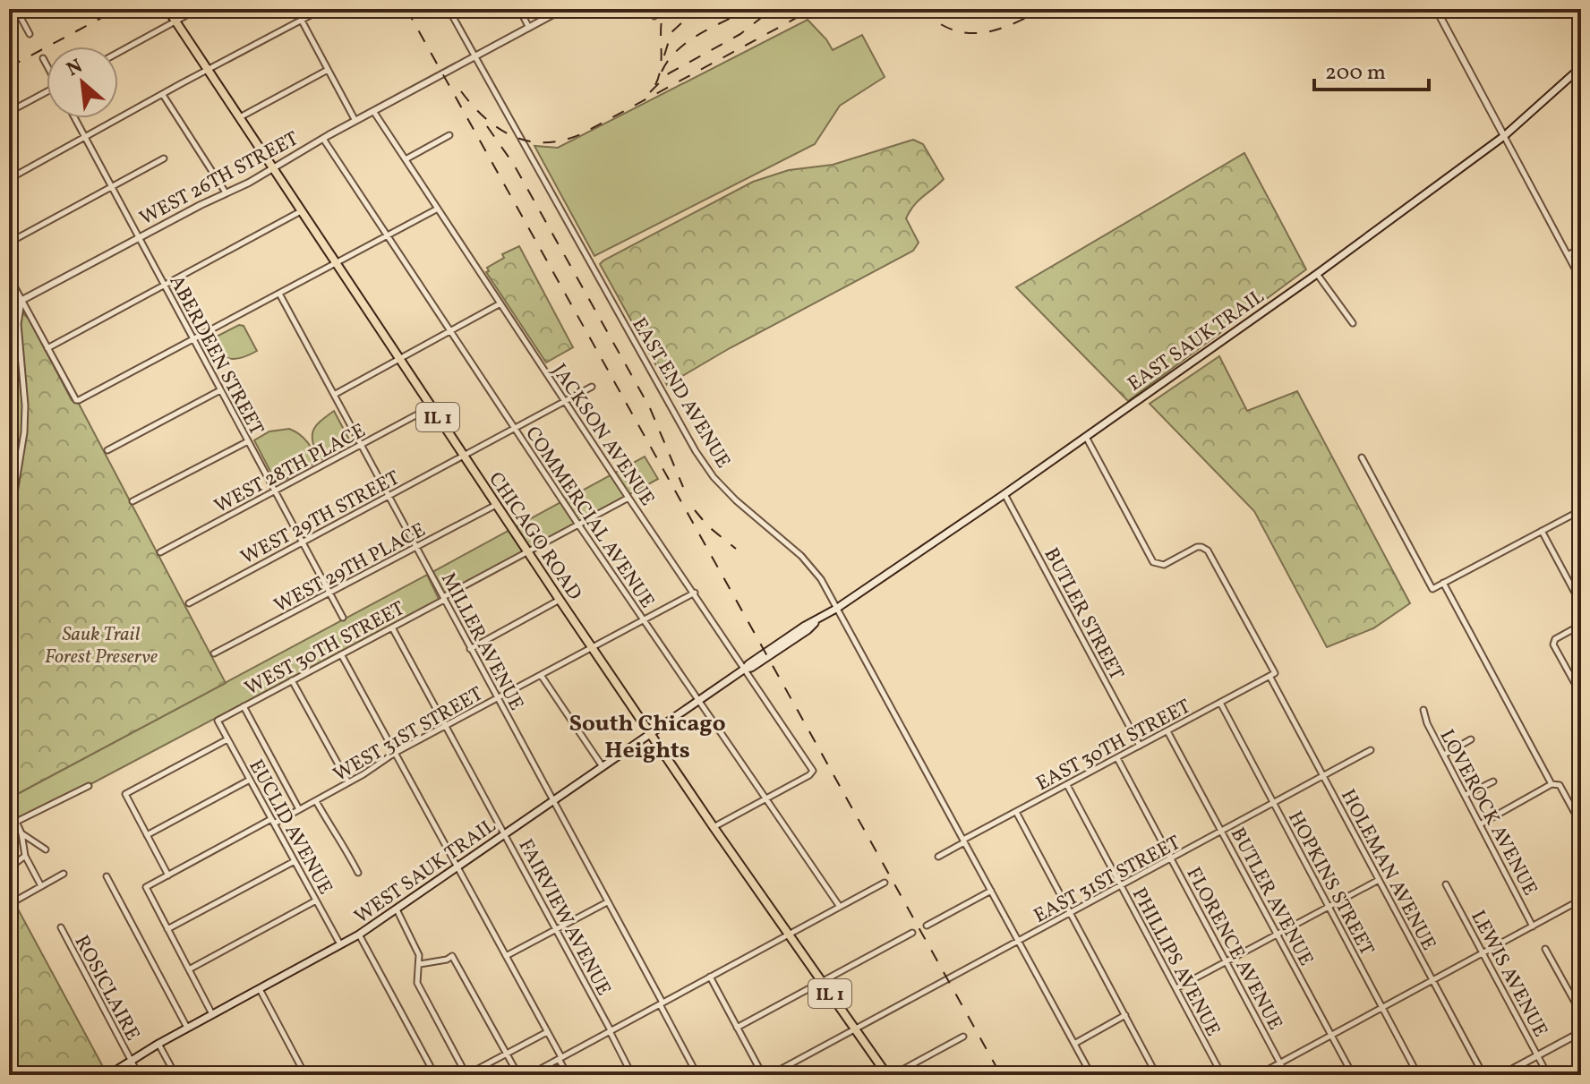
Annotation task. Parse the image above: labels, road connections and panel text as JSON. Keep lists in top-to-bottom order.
{
  "streets": {
    "main road": [
      "EAST SAUK TRAIL",
      "IL 1",
      "CHICAGO ROAD",
      "WEST SAUK TRAIL"
    ],
    "street": [
      "WEST 26TH STREET",
      "ABERDEEN STREET",
      "EAST END AVENUE",
      "JACKSON AVENUE",
      "WEST 28TH PLACE",
      "WEST 29TH STREET",
      "COMMERCIAL AVENUE",
      "WEST 29TH PLACE",
      "BUTLER STREET",
      "MILLER AVENUE",
      "WEST 30TH STREET",
      "WEST 31ST STREET",
      "EAST 30TH STREET",
      "LOVEROCK AVENUE",
      "EUCLID AVENUE",
      "HOLEMAN AVENUE",
      "EAST 31ST STREET",
      "HOPKINS STREET",
      "BUTLER AVENUE",
      "FAIRVIEW AVENUE",
      "FLORENCE AVENUE",
      "PHILLIPS AVENUE",
      "LEWIS AVENUE",
      "ROSICLAIRE"
    ]
  },
  "crossings": [
    ["WEST 26TH STREET", "ABERDEEN STREET"],
    ["WEST 26TH STREET", "EAST END AVENUE"],
    ["WEST 26TH STREET", "JACKSON AVENUE"],
    ["WEST 26TH STREET", "COMMERCIAL AVENUE"],
    ["WEST 26TH STREET", "CHICAGO ROAD"],
    ["EAST SAUK TRAIL", "EAST END AVENUE"],
    ["EAST SAUK TRAIL", "BUTLER STREET"],
    ["EAST SAUK TRAIL", "HOLEMAN AVENUE"],
    ["EAST SAUK TRAIL", "WEST SAUK TRAIL"],
    ["ABERDEEN STREET", "WEST 28TH PLACE"],
    ["ABERDEEN STREET", "WEST 29TH STREET"],
    ["ABERDEEN STREET", "WEST 29TH PLACE"],
    ["EAST END AVENUE", "EAST 30TH STREET"],
    ["EAST END AVENUE", "EAST 31ST STREET"],
    ["JACKSON AVENUE", "WEST 29TH STREET"],
    ["JACKSON AVENUE", "COMMERCIAL AVENUE"],
    ["JACKSON AVENUE", "WEST 30TH STREET"],
    ["JACKSON AVENUE", "WEST SAUK TRAIL"],
    ["WEST 28TH PLACE", "CHICAGO ROAD"],
    ["WEST 28TH PLACE", "MILLER AVENUE"],
    ["WEST 29TH STREET", "COMMERCIAL AVENUE"],
    ["WEST 29TH STREET", "CHICAGO ROAD"],
    ["WEST 29TH STREET", "MILLER AVENUE"],
    ["COMMERCIAL AVENUE", "WEST 30TH STREET"],
    ["COMMERCIAL AVENUE", "WEST SAUK TRAIL"],
    ["CHICAGO ROAD", "WEST 29TH PLACE"],
    ["CHICAGO ROAD", "WEST 30TH STREET"],
    ["CHICAGO ROAD", "WEST 31ST STREET"],
    ["CHICAGO ROAD", "WEST SAUK TRAIL"],
    ["CHICAGO ROAD", "EAST 31ST STREET"],
    ["WEST 29TH PLACE", "MILLER AVENUE"],
    ["BUTLER STREET", "EAST 30TH STREET"],
    ["MILLER AVENUE", "WEST 30TH STREET"],
    ["MILLER AVENUE", "WEST 31ST STREET"],
    ["MILLER AVENUE", "WEST SAUK TRAIL"],
    ["WEST 30TH STREET", "EUCLID AVENUE"],
    ["WEST 30TH STREET", "FAIRVIEW AVENUE"],
    ["WEST 31ST STREET", "EUCLID AVENUE"],
    ["WEST 31ST STREET", "FAIRVIEW AVENUE"],
    ["EAST 30TH STREET", "HOLEMAN AVENUE"],
    ["EAST 30TH STREET", "HOPKINS STREET"],
    ["EAST 30TH STREET", "BUTLER AVENUE"],
    ["EAST 30TH STREET", "FLORENCE AVENUE"],
    ["EAST 30TH STREET", "PHILLIPS AVENUE"],
    ["EUCLID AVENUE", "WEST SAUK TRAIL"],
    ["HOLEMAN AVENUE", "EAST 31ST STREET"],
    ["WEST SAUK TRAIL", "FAIRVIEW AVENUE"],
    ["WEST SAUK TRAIL", "ROSICLAIRE"],
    ["EAST 31ST STREET", "HOPKINS STREET"],
    ["EAST 31ST STREET", "BUTLER AVENUE"],
    ["EAST 31ST STREET", "FLORENCE AVENUE"],
    ["EAST 31ST STREET", "PHILLIPS AVENUE"]
  ],
  "districts": ["South Chicago Heights"],
  "parks": ["Sauk Trail Forest Preserve"],
  "scale_bar": "200 m",
  "north": "top left"
}
